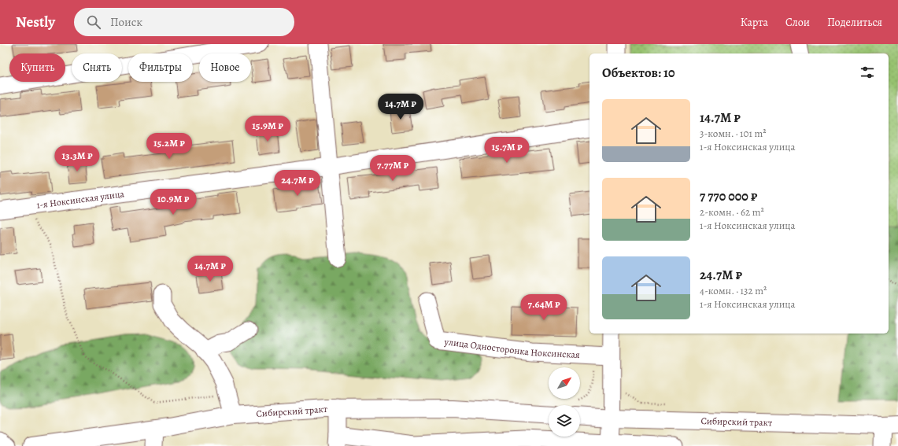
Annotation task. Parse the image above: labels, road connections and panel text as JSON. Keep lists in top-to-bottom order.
{
  "streets": {
    "main road": ["Сибирский тракт"],
    "street": ["1-я Ноксинская улица", "улица Односторонка Ноксинская"]
  },
  "north": "top right",
  "page": {
    "header": "Nestly",
    "search": "Поиск",
    "nav": ["Карта", "Слои", "Поделиться"],
    "chip": [
      "Купить",
      "Снять",
      "Фильтры",
      "Новое"
    ],
    "heading": "Объектов: 10",
    "list": [
      {
        "name": "14.7M ₽",
        "note": "3-комн. · 101 m² · 1-я Ноксинская улица"
      },
      {
        "name": "7 770 000 ₽",
        "note": "2-комн. · 62 m² · 1-я Ноксинская улица"
      },
      {
        "name": "24.7M ₽",
        "note": "4-комн. · 132 m² · 1-я Ноксинская улица"
      }
    ],
    "price": [
      "14.7M ₽",
      "15.9M ₽",
      "15.2M ₽",
      "15.7M ₽",
      "13.3M ₽",
      "7.77M ₽",
      "24.7M ₽",
      "10.9M ₽",
      "14.7M ₽",
      "7.64M ₽"
    ]
  }
}
